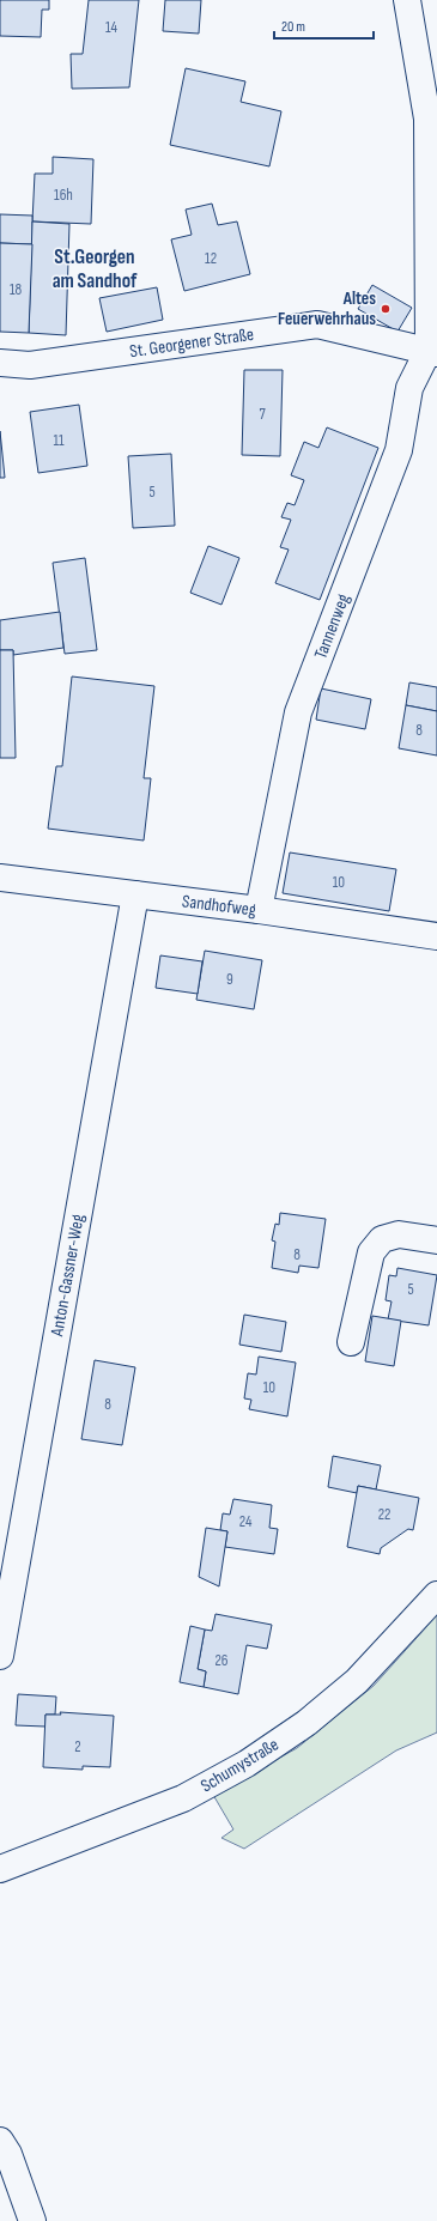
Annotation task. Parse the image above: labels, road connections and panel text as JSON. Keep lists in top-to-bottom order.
{
  "streets": {
    "street": [
      "St. Georgener Straße",
      "Tannenweg",
      "Sandhofweg",
      "Anton-Gassner-Weg",
      "Schumystraße"
    ]
  },
  "crossings": [
    ["St. Georgener Straße", "Tannenweg"],
    ["Tannenweg", "Sandhofweg"],
    ["Sandhofweg", "Anton-Gassner-Weg"]
  ],
  "districts": ["St.Georgen am Sandhof"],
  "places": ["Altes Feuerwehrhaus"],
  "house_numbers": [
    "14",
    "16h",
    "12",
    "18",
    "7",
    "11",
    "5",
    "8",
    "10",
    "9",
    "8",
    "5",
    "10",
    "8",
    "22",
    "24",
    "26",
    "2"
  ],
  "scale_bar": "20 m"
}
